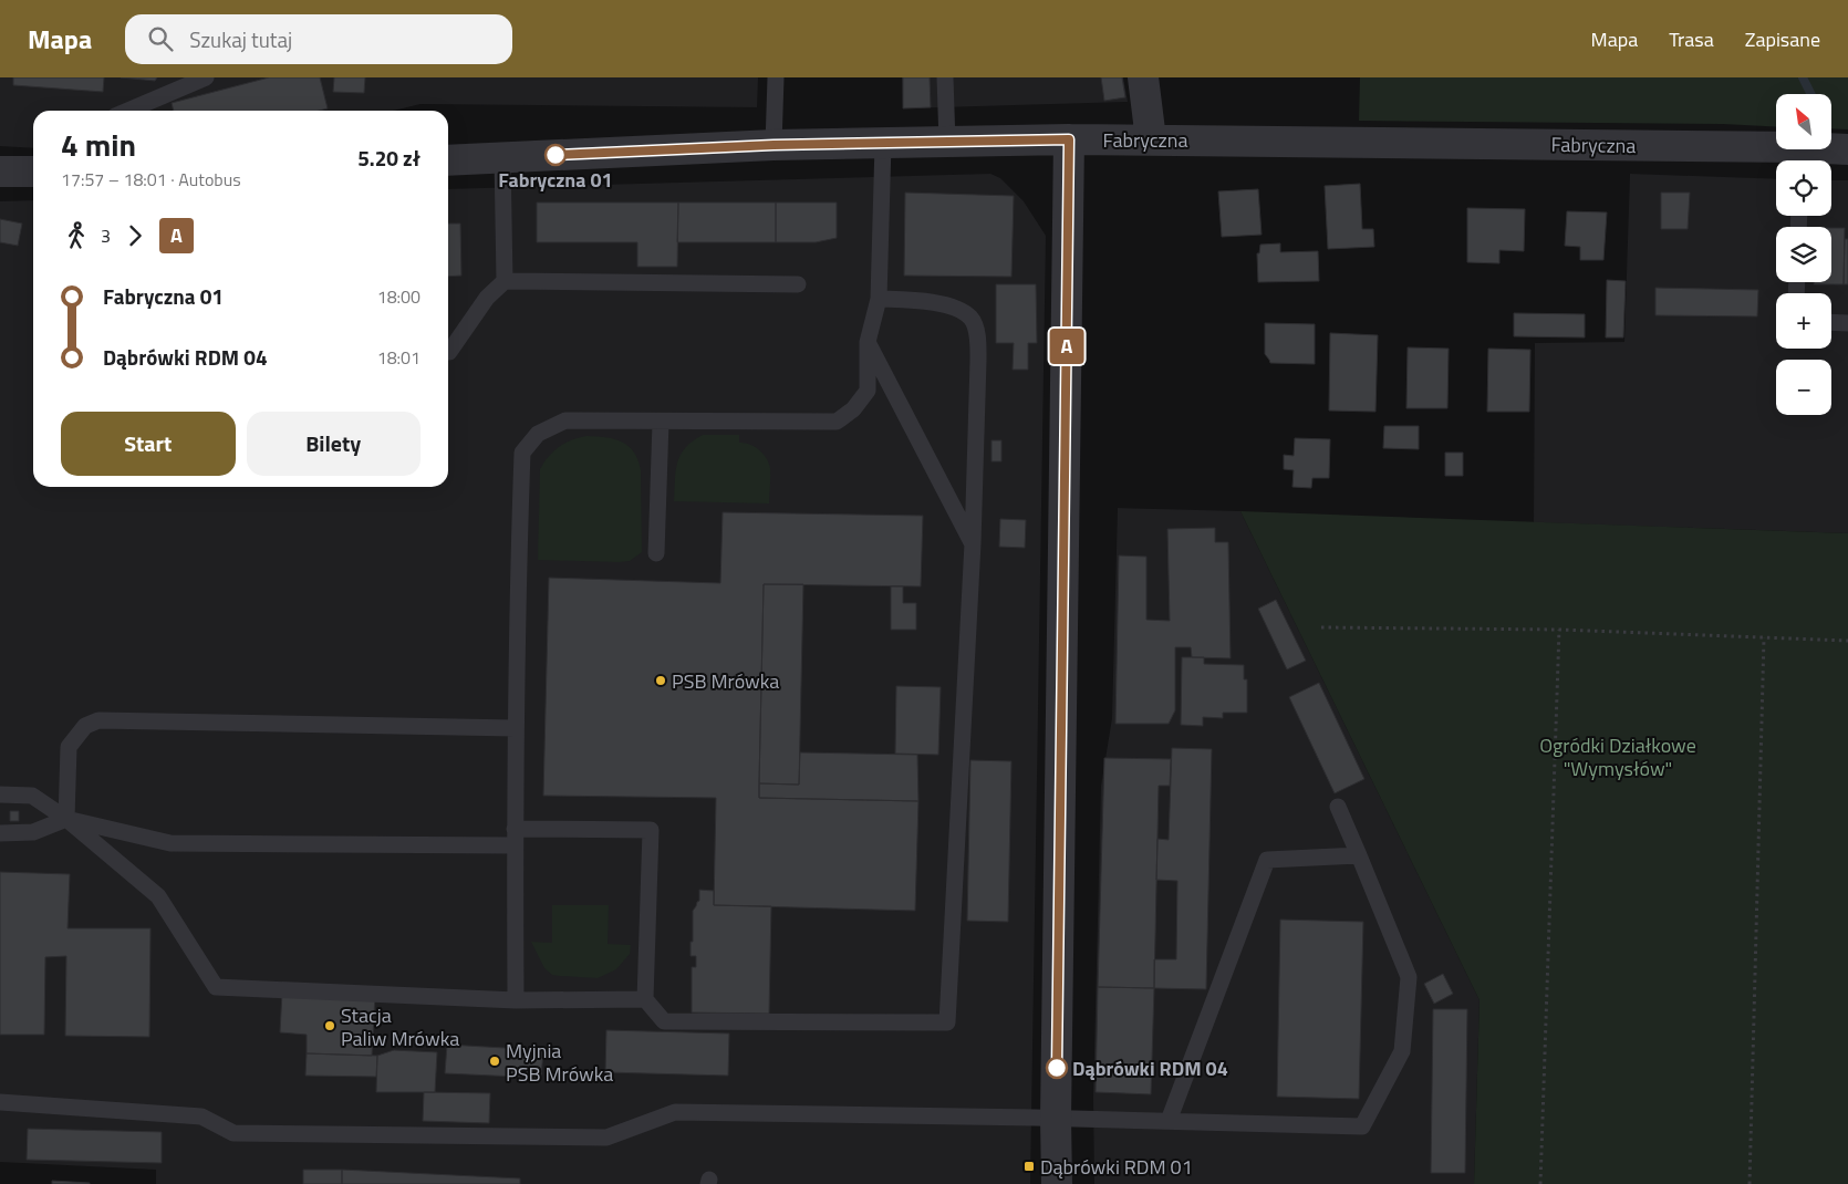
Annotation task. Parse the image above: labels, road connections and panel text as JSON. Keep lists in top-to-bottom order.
{
  "streets": {
    "street": ["Fabryczna"]
  },
  "parks": ["Ogródki Działkowe \"Wymysłów\""],
  "places": {
    "other": [
      "Fabryczna 01",
      "PSB Mrówka",
      "Stacja Paliw Mrówka",
      "Myjnia PSB Mrówka",
      "Dąbrówki RDM 04"
    ],
    "transit": ["Dąbrówki RDM 01"]
  },
  "lines": ["bus line A"],
  "north": "top left",
  "page": {
    "header": "Mapa",
    "search": "Szukaj tutaj",
    "nav": ["Mapa", "Trasa", "Zapisane"],
    "on_map": "A",
    "map_buttons": ["+", "−"],
    "heading": ["4 min", "17:57 – 18:01 · Autobus", "5.20 zł"],
    "legs": ["3", "A"],
    "list": [
      {
        "name": "Fabryczna 01",
        "value": "18:00"
      },
      {
        "name": "Dąbrówki RDM 04",
        "value": "18:01"
      }
    ],
    "buttons": ["Start", "Bilety"]
  }
}
